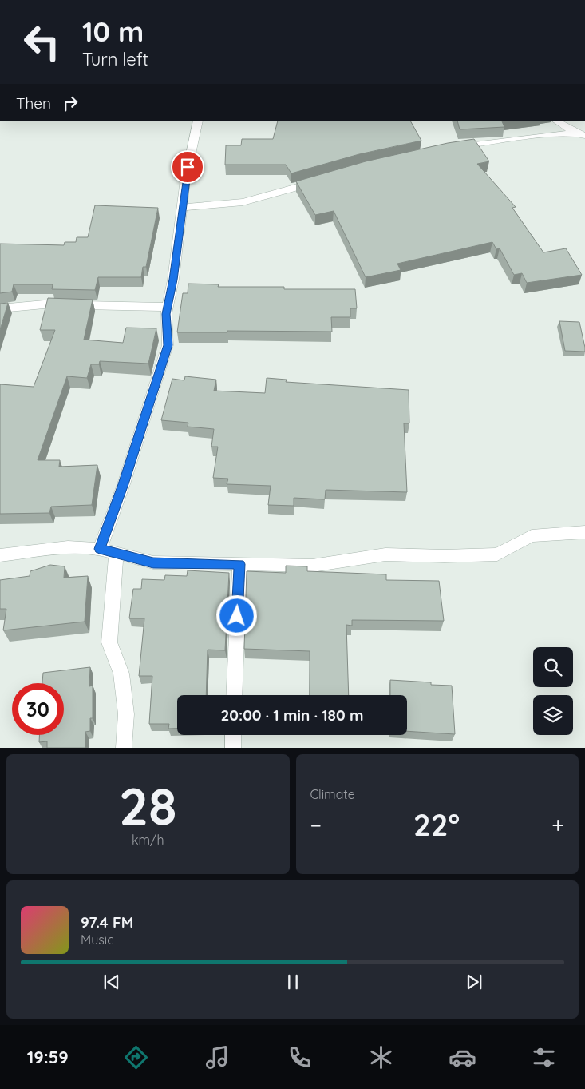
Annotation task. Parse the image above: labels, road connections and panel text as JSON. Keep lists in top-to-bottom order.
{
  "page": {
    "turn": ["10 m", "Turn left"],
    "then": "Then",
    "limit": "30",
    "trip": "20:00 · 1 min · 180 m",
    "tile": [
      ["28", "km/h"],
      "Climate"
    ],
    "heat": ["−", "22°", "+"],
    "song": ["97.4 FM", "Music"],
    "tabs": "19:59"
  }
}
